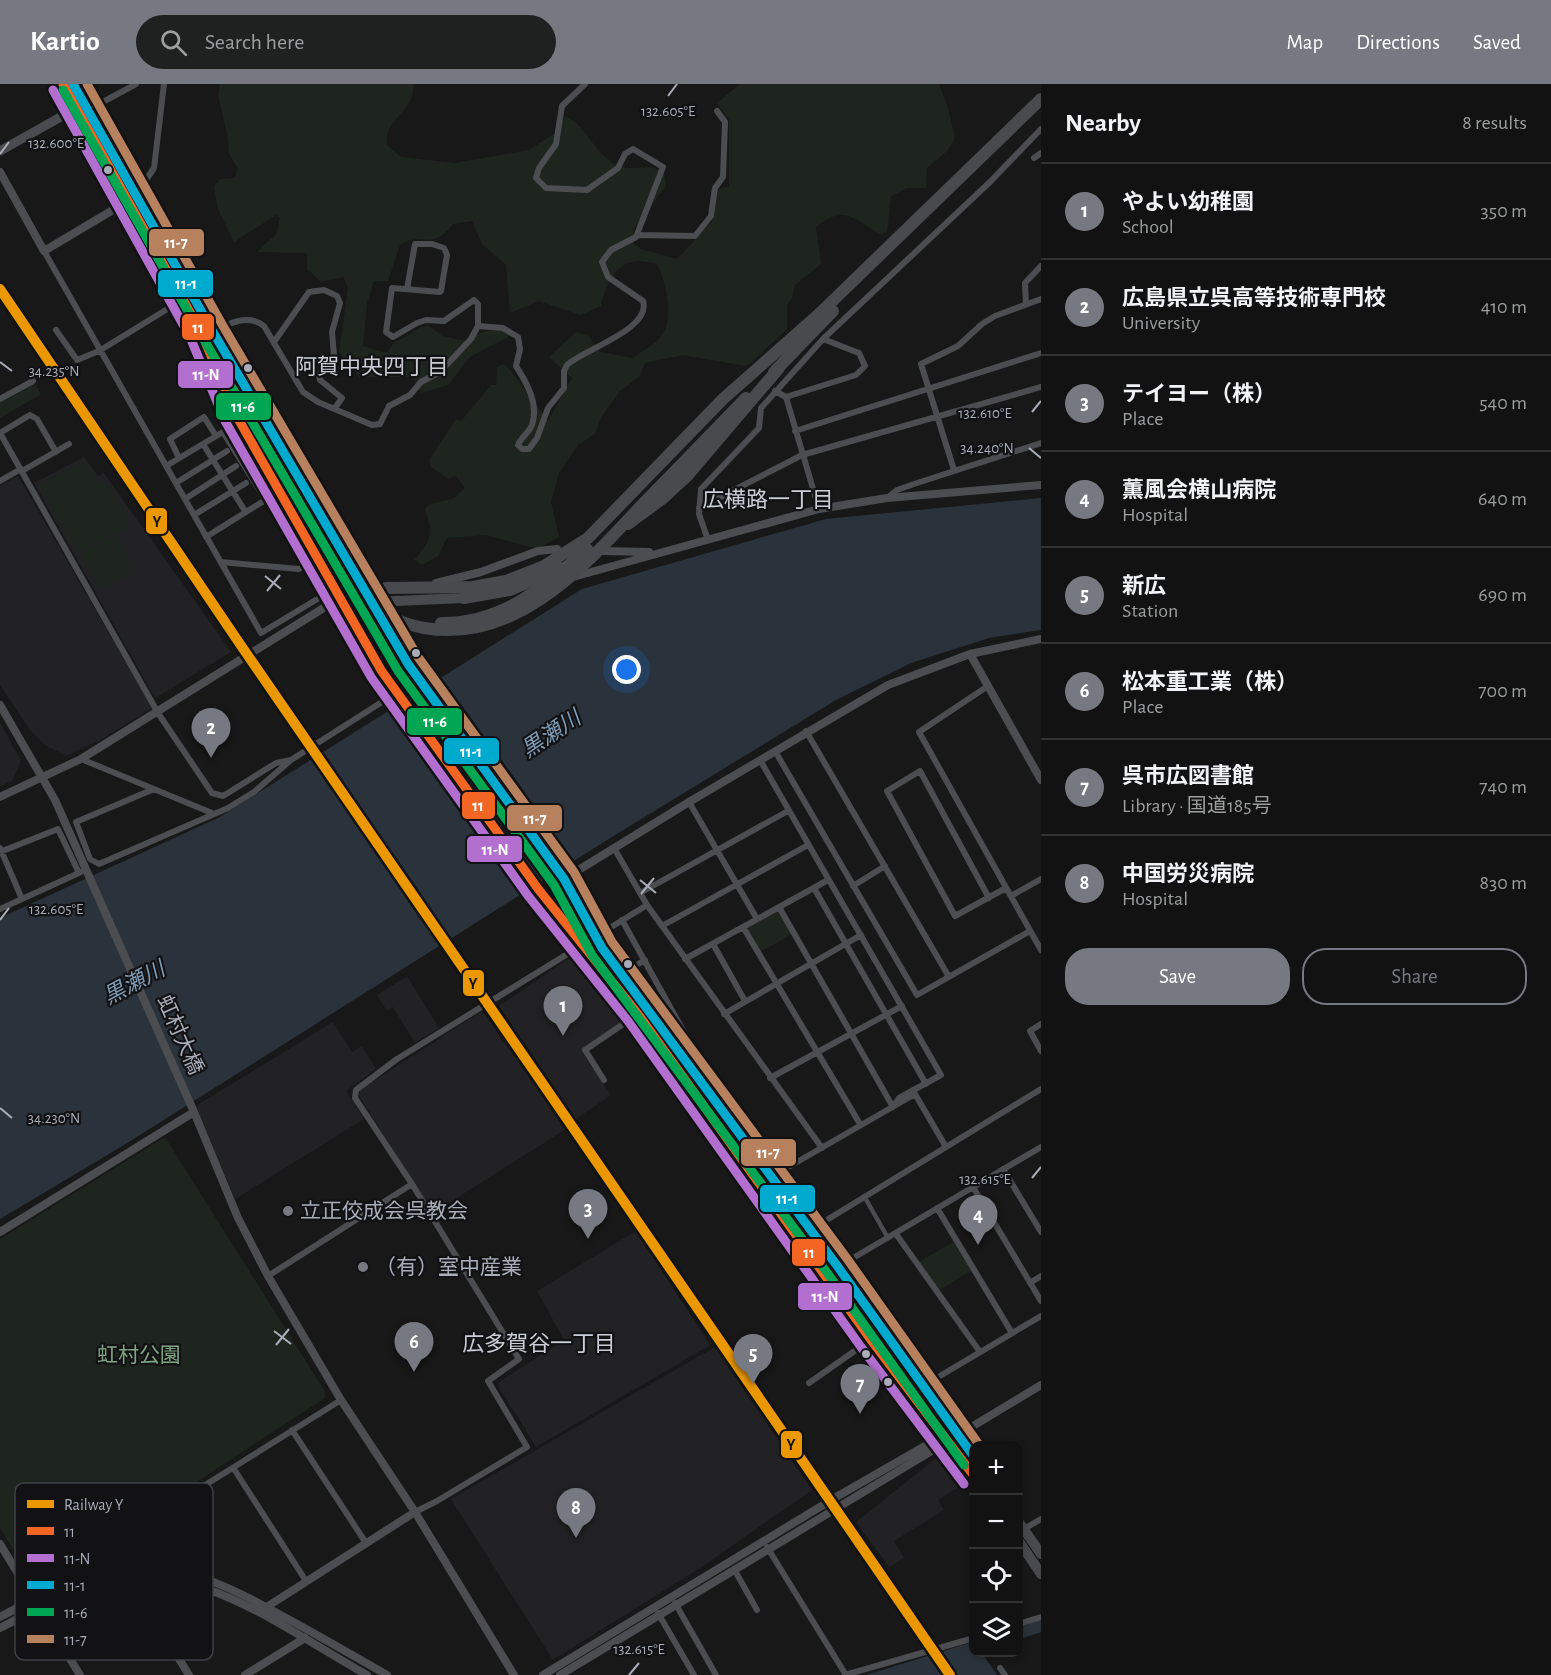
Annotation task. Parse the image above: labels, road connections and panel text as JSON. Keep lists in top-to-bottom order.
{
  "streets": {
    "street": ["虹村大橋"]
  },
  "districts": ["阿賀中央四丁目", "広横路一丁目", "広多賀谷一丁目"],
  "water": ["黒瀬川"],
  "parks": ["虹村公園"],
  "places": ["立正佼成会呉教会", "（有）室中産業"],
  "lines": [
    "transit line 11",
    "transit line 11-1",
    "transit line 11-7",
    "transit line 11-N",
    "transit line 11-6",
    "rail line Y"
  ],
  "legend": [
    "Railway Y",
    "11",
    "11-N",
    "11-1",
    "11-6",
    "11-7"
  ],
  "page": {
    "header": "Kartio",
    "search": "Search here",
    "nav": ["Map", "Directions", "Saved"],
    "heading": ["Nearby", "8 results"],
    "list": [
      {
        "mark": "1",
        "name": "やよい幼稚園",
        "note": "School",
        "value": "350 m"
      },
      {
        "mark": "2",
        "name": "広島県立呉高等技術専門校",
        "note": "University",
        "value": "410 m"
      },
      {
        "mark": "3",
        "name": "テイヨー（株）",
        "note": "Place",
        "value": "540 m"
      },
      {
        "mark": "4",
        "name": "薫風会横山病院",
        "note": "Hospital",
        "value": "640 m"
      },
      {
        "mark": "5",
        "name": "新広",
        "note": "Station",
        "value": "690 m"
      },
      {
        "mark": "6",
        "name": "松本重工業（株）",
        "note": "Place",
        "value": "700 m"
      },
      {
        "mark": "7",
        "name": "呉市広図書館",
        "note": "Library · 国道185号",
        "value": "740 m"
      },
      {
        "mark": "8",
        "name": "中国労災病院",
        "note": "Hospital",
        "value": "830 m"
      }
    ],
    "pins": [
      "2",
      "1",
      "3",
      "4",
      "6",
      "5",
      "7",
      "8"
    ],
    "buttons": ["Save", "Share"],
    "map_buttons": ["+", "−"]
  },
  "coordinates": [
    "132.605°E",
    "132.600°E",
    "34.235°N",
    "132.610°E",
    "34.240°N",
    "34.230°N",
    "132.615°E"
  ]
}
